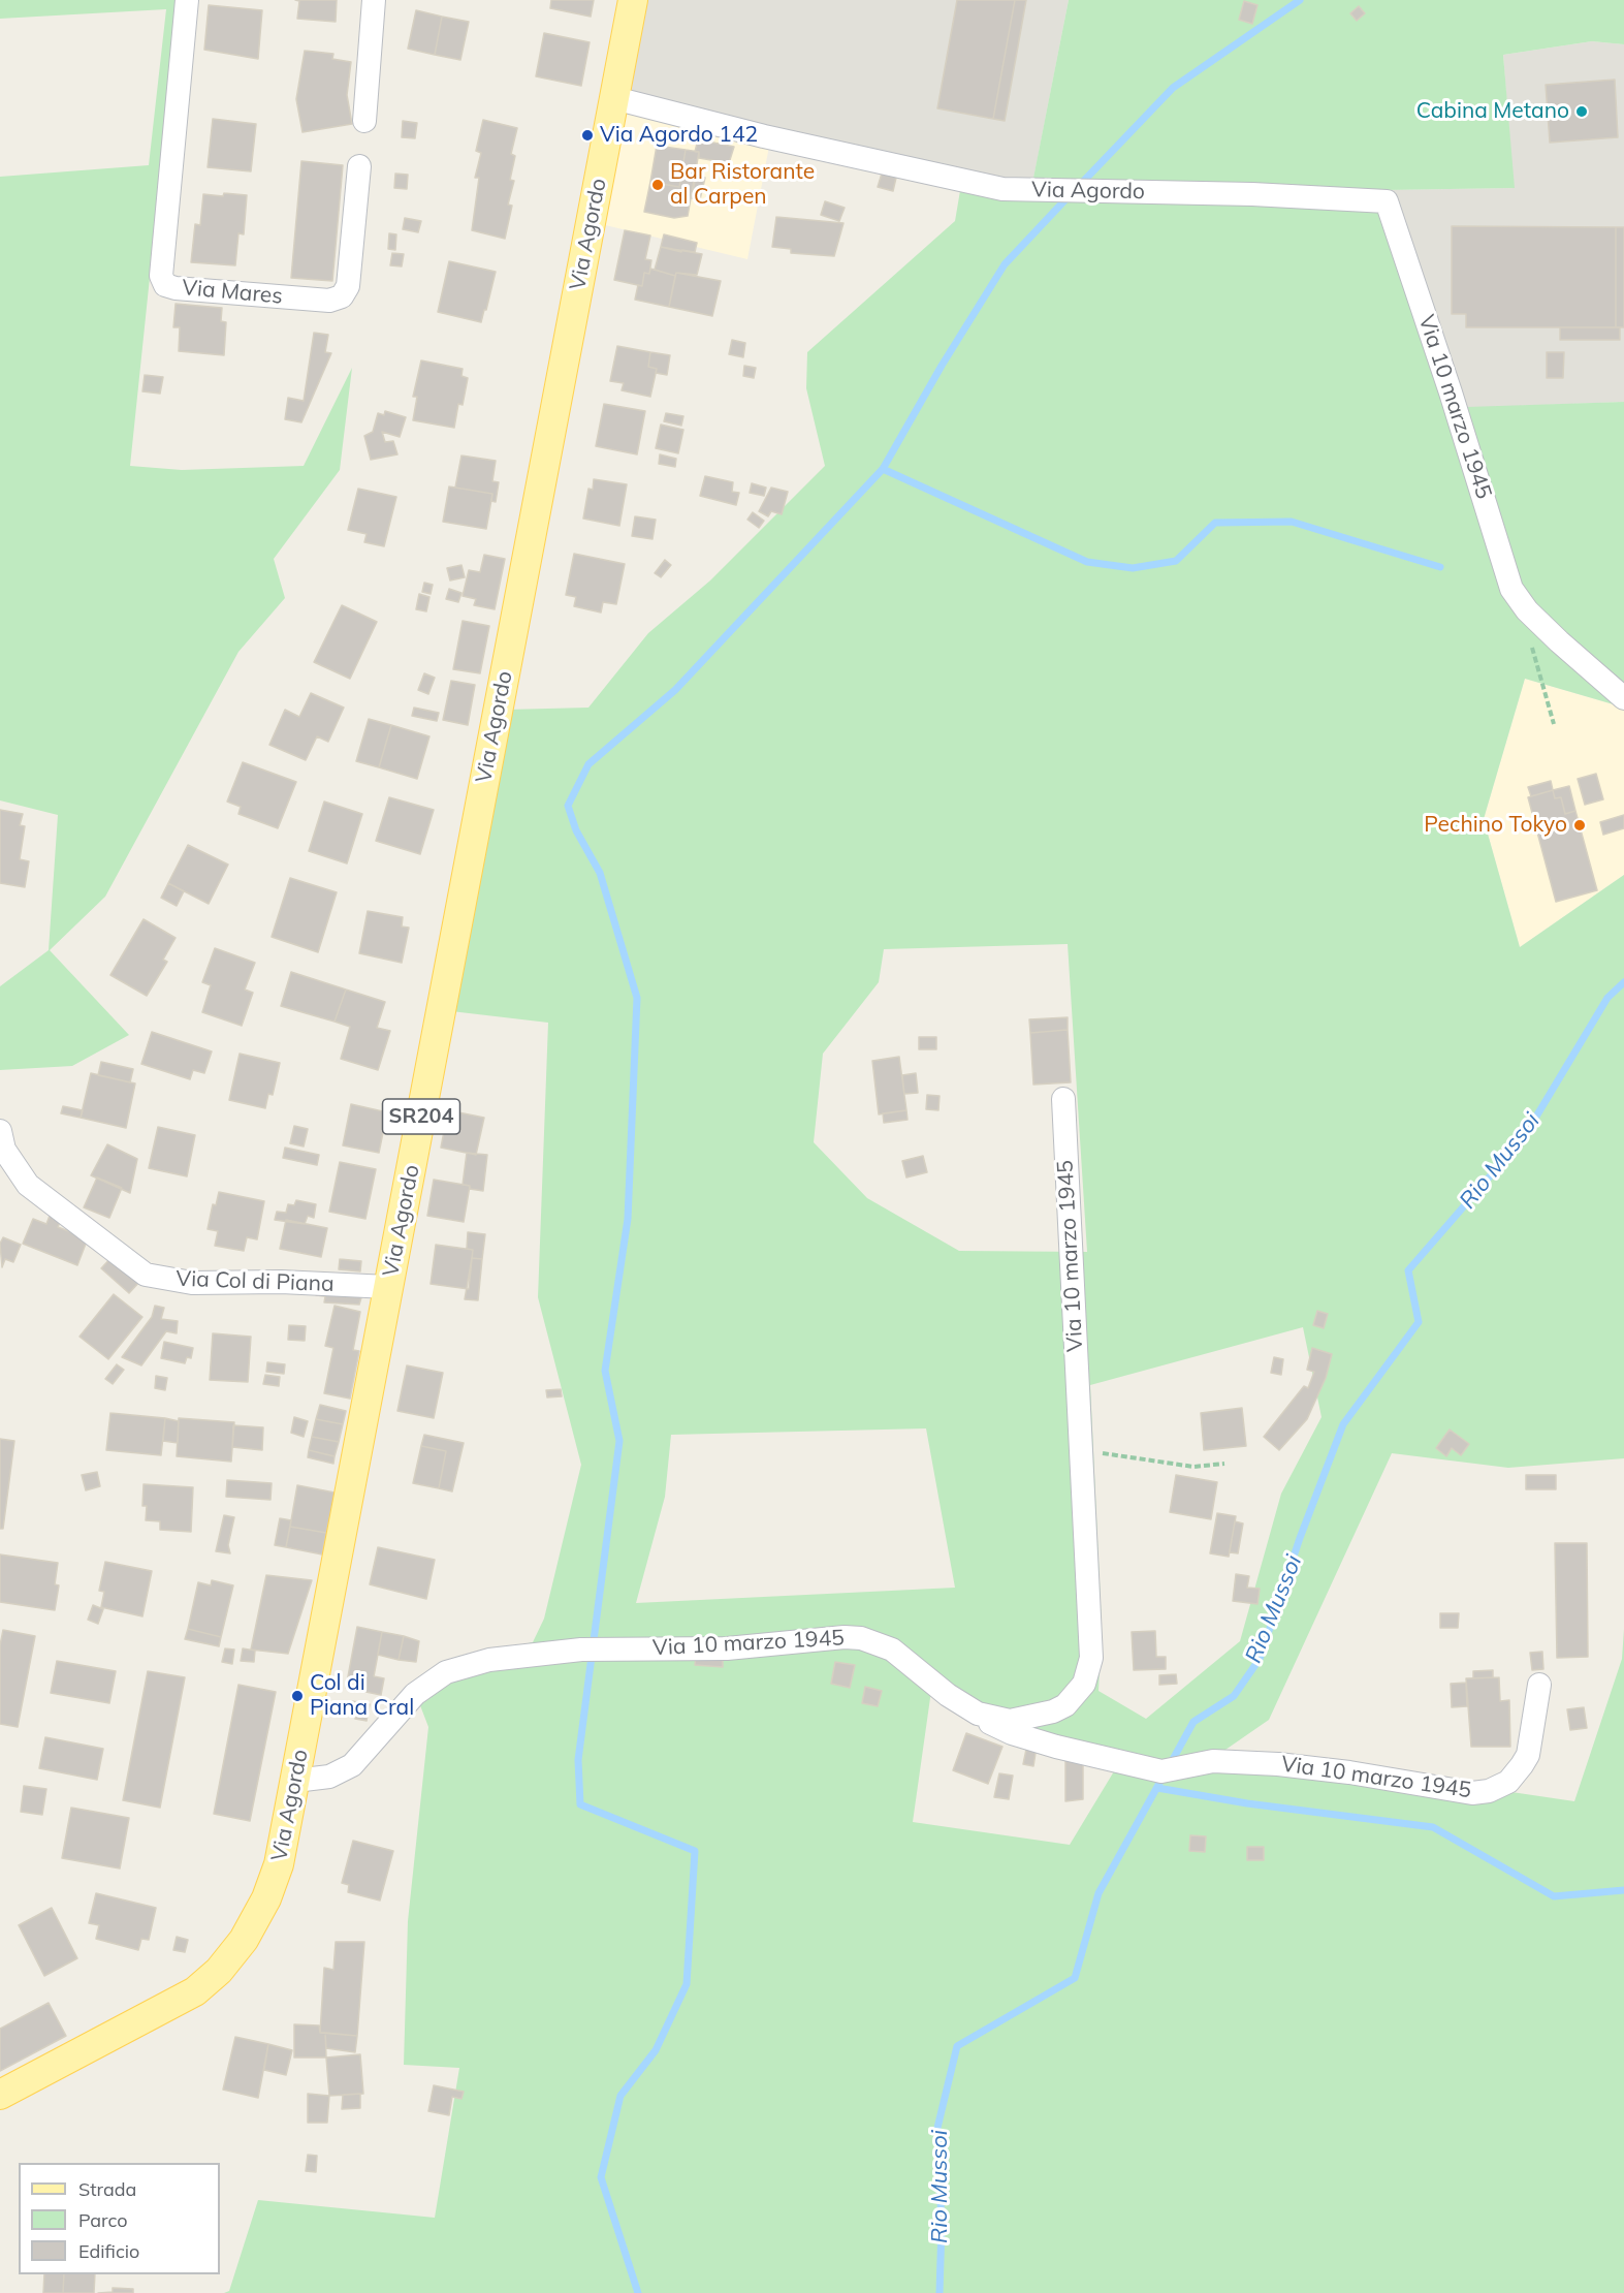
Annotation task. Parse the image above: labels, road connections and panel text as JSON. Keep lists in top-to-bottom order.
{
  "streets": {
    "main road": ["Via Agordo", "SR204"],
    "street": ["Via Mares", "Via 10 marzo 1945", "Via Col di Piana"]
  },
  "crossings": [
    ["Via Agordo", "Via 10 marzo 1945"],
    ["Via Agordo", "Via Col di Piana"]
  ],
  "water": ["Rio Mussoi"],
  "places": [
    "Cabina Metano",
    "Via Agordo 142",
    "Bar Ristorante al Carpen",
    "Pechino Tokyo",
    "Col di Piana Cral"
  ],
  "legend": ["Strada", "Parco", "Edificio"]
}
